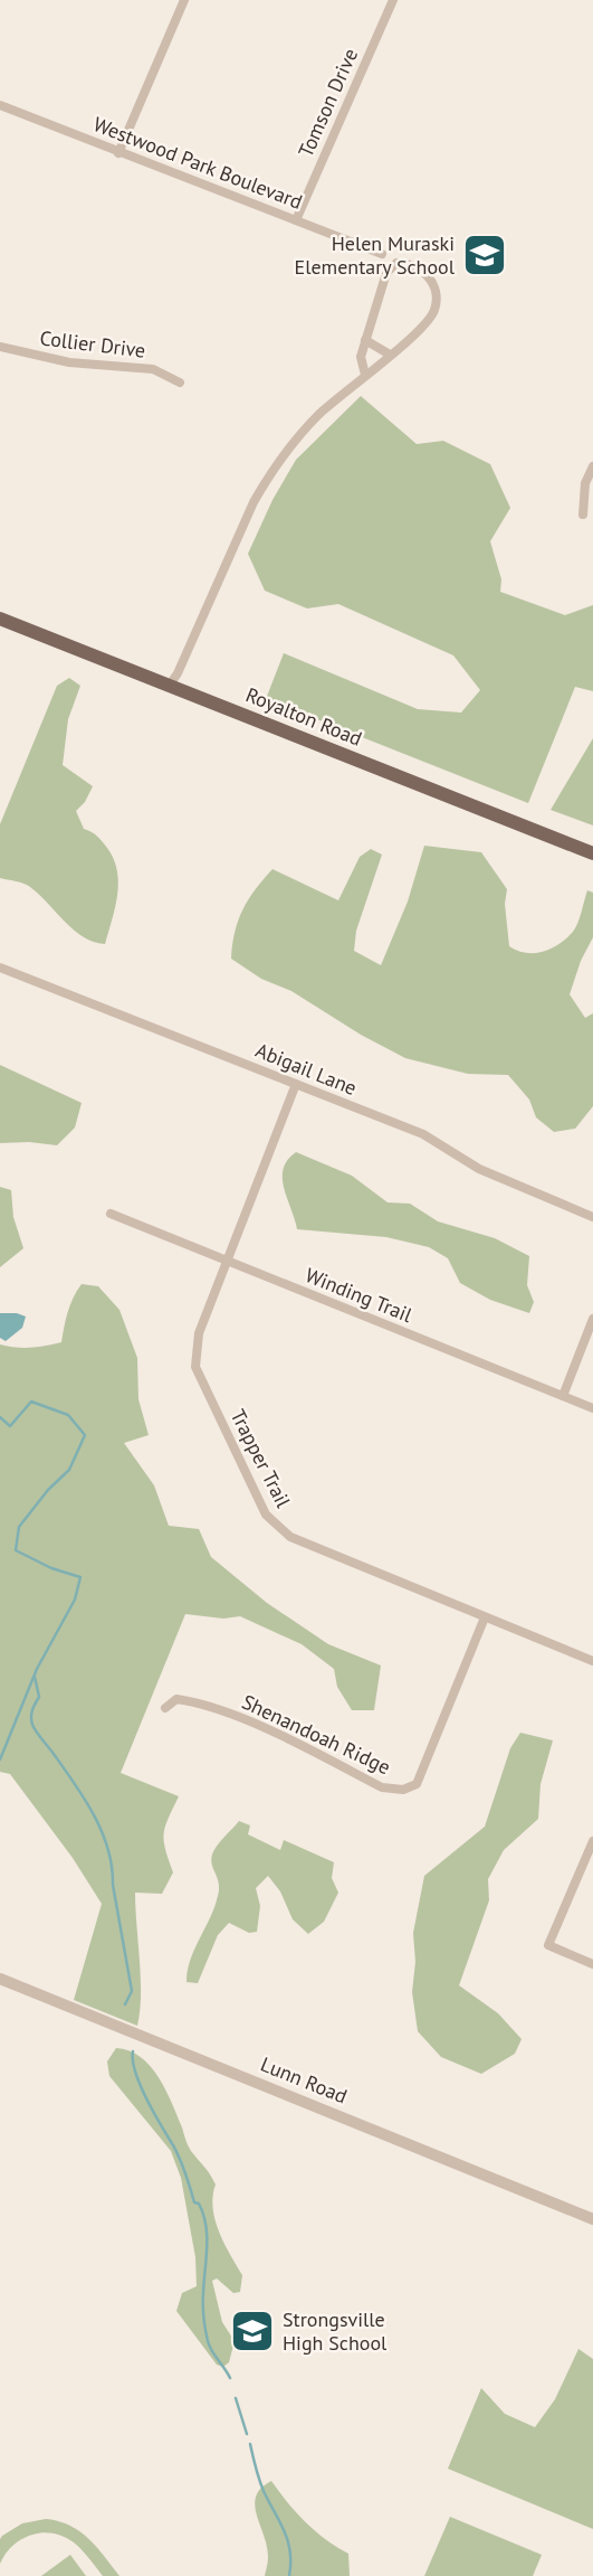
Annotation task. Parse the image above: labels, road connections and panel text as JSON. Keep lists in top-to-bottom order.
{
  "streets": {
    "main road": ["Royalton Road"],
    "street": [
      "Tomson Drive",
      "Westwood Park Boulevard",
      "Collier Drive",
      "Abigail Lane",
      "Winding Trail",
      "Trapper Trail",
      "Shenandoah Ridge",
      "Lunn Road"
    ]
  },
  "crossings": [
    ["Tomson Drive", "Westwood Park Boulevard"],
    ["Abigail Lane", "Trapper Trail"],
    ["Winding Trail", "Trapper Trail"],
    ["Trapper Trail", "Shenandoah Ridge"]
  ],
  "places": {
    "school or university": ["Helen Muraski Elementary School", "Strongsville High School"]
  }
}
